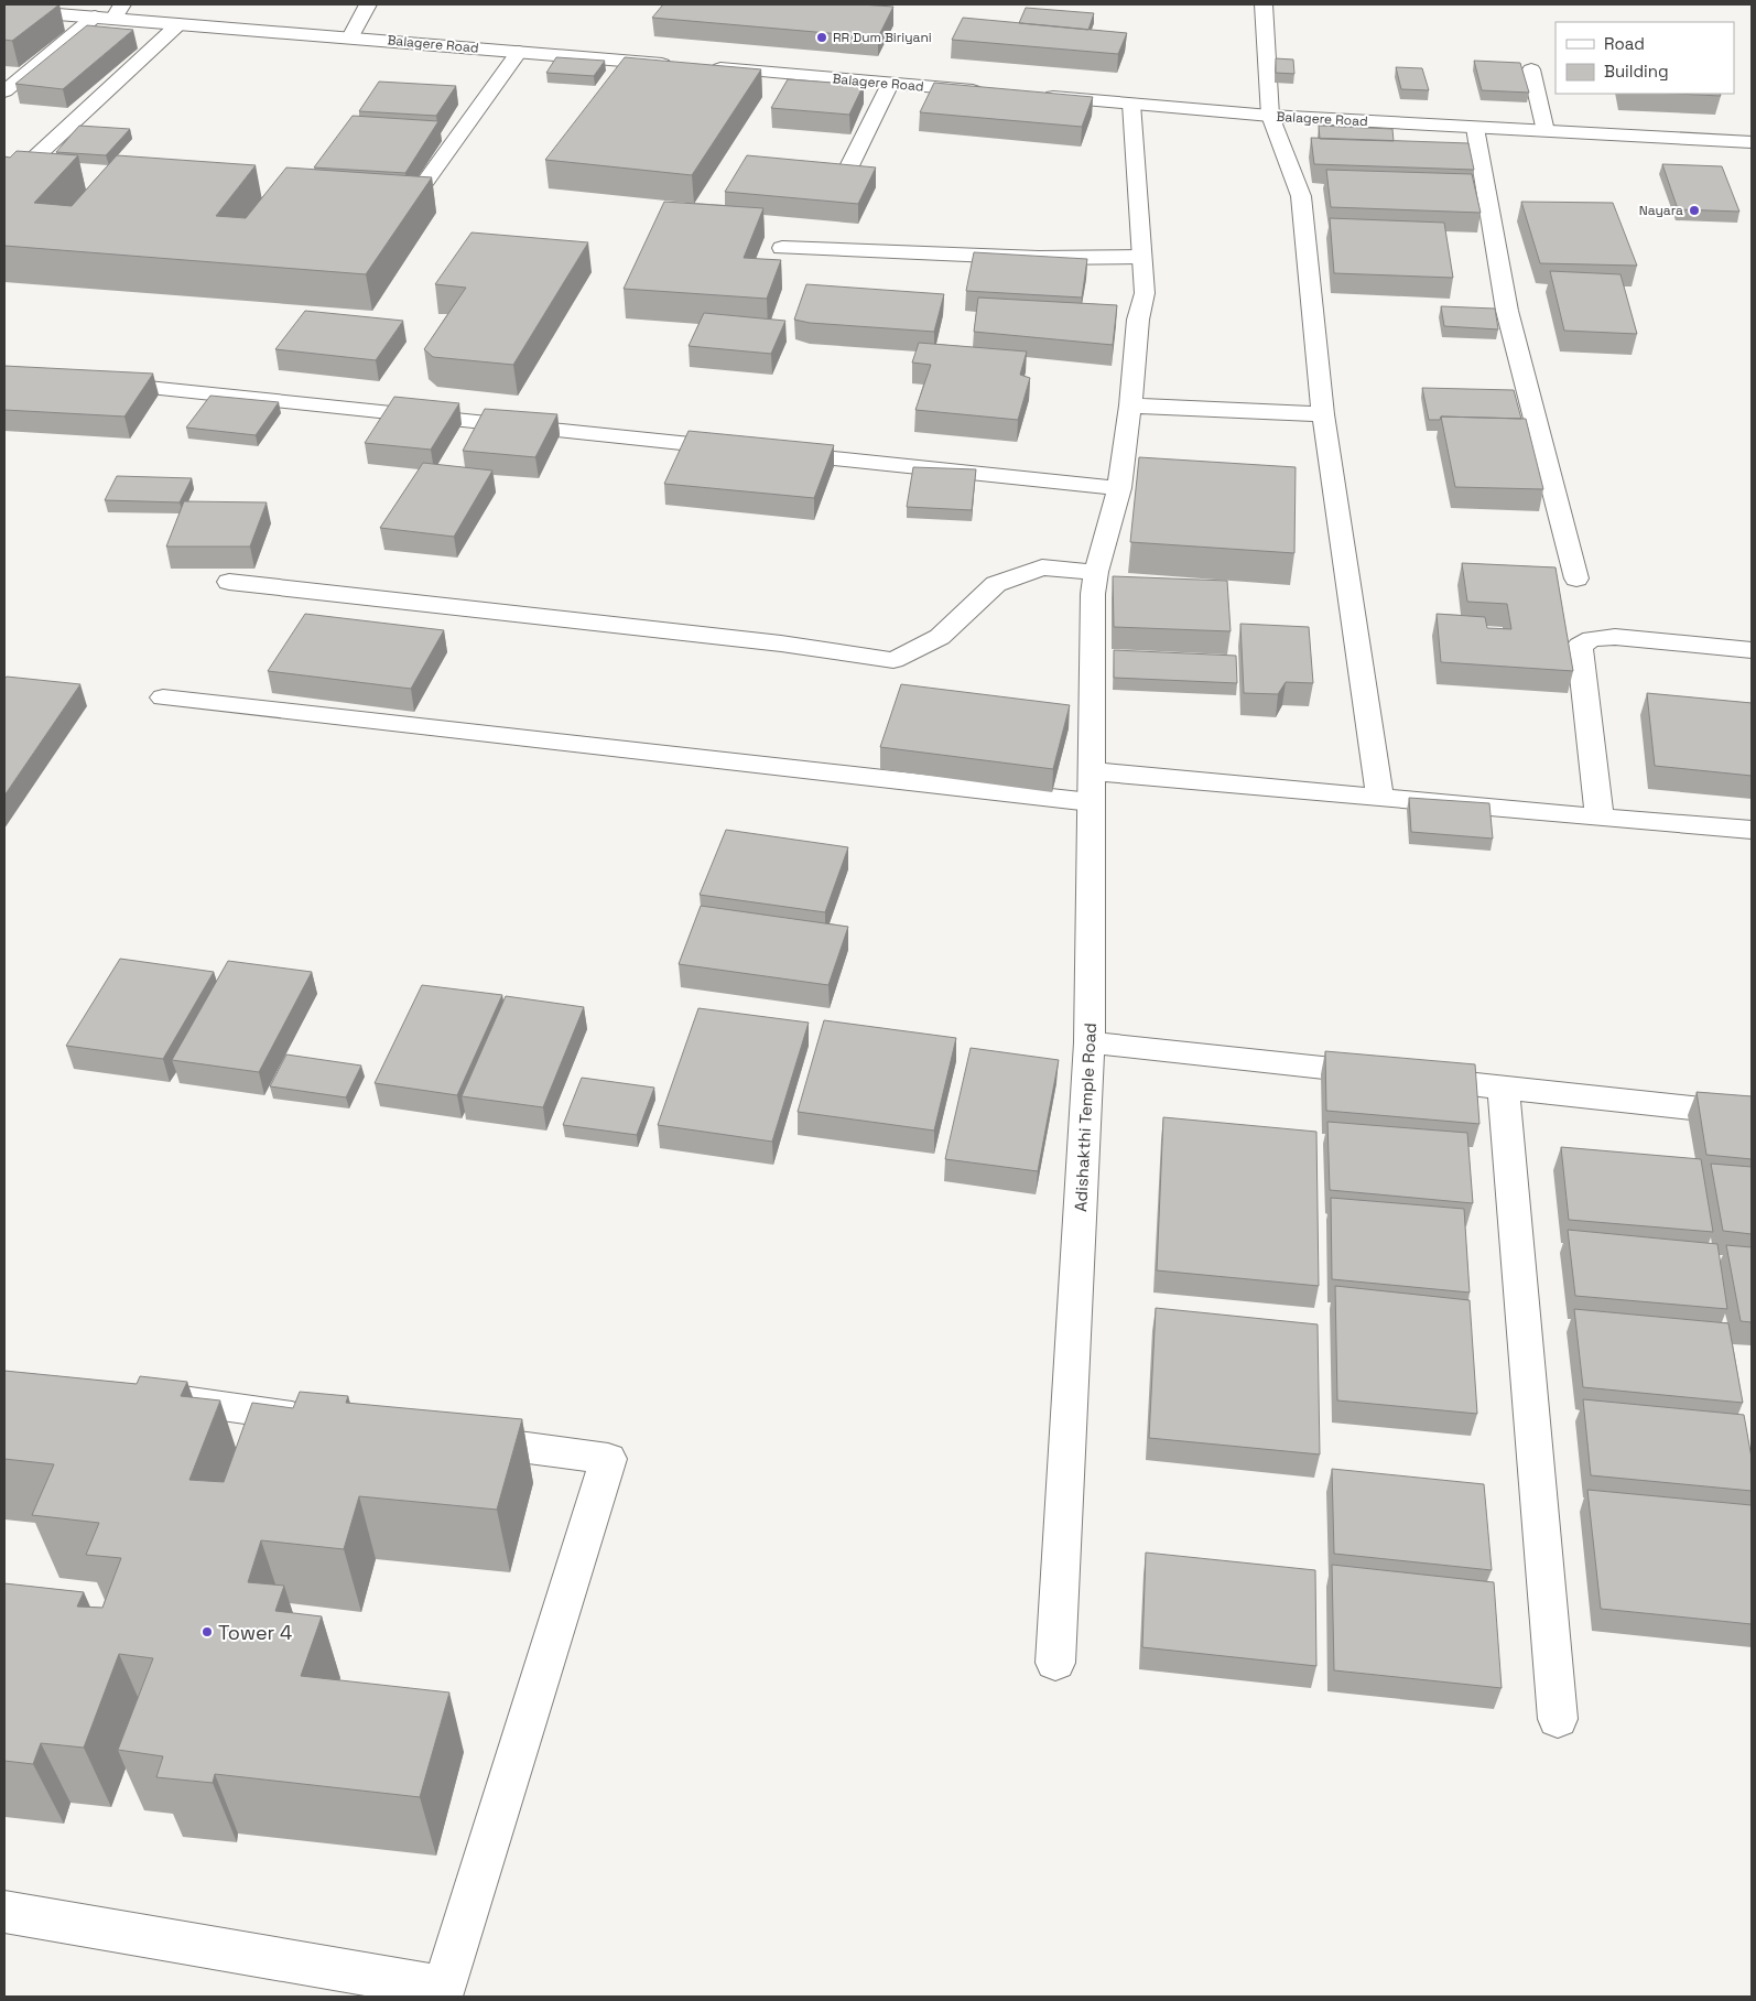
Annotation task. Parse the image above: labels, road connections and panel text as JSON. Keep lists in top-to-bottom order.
{
  "streets": {
    "street": ["Balagere Road", "Adishakthi Temple Road"]
  },
  "crossings": [
    ["Balagere Road", "Adishakthi Temple Road"]
  ],
  "places": ["RR Dum Biriyani", "Nayara", "Tower 4"],
  "legend": ["Road", "Building"]
}
